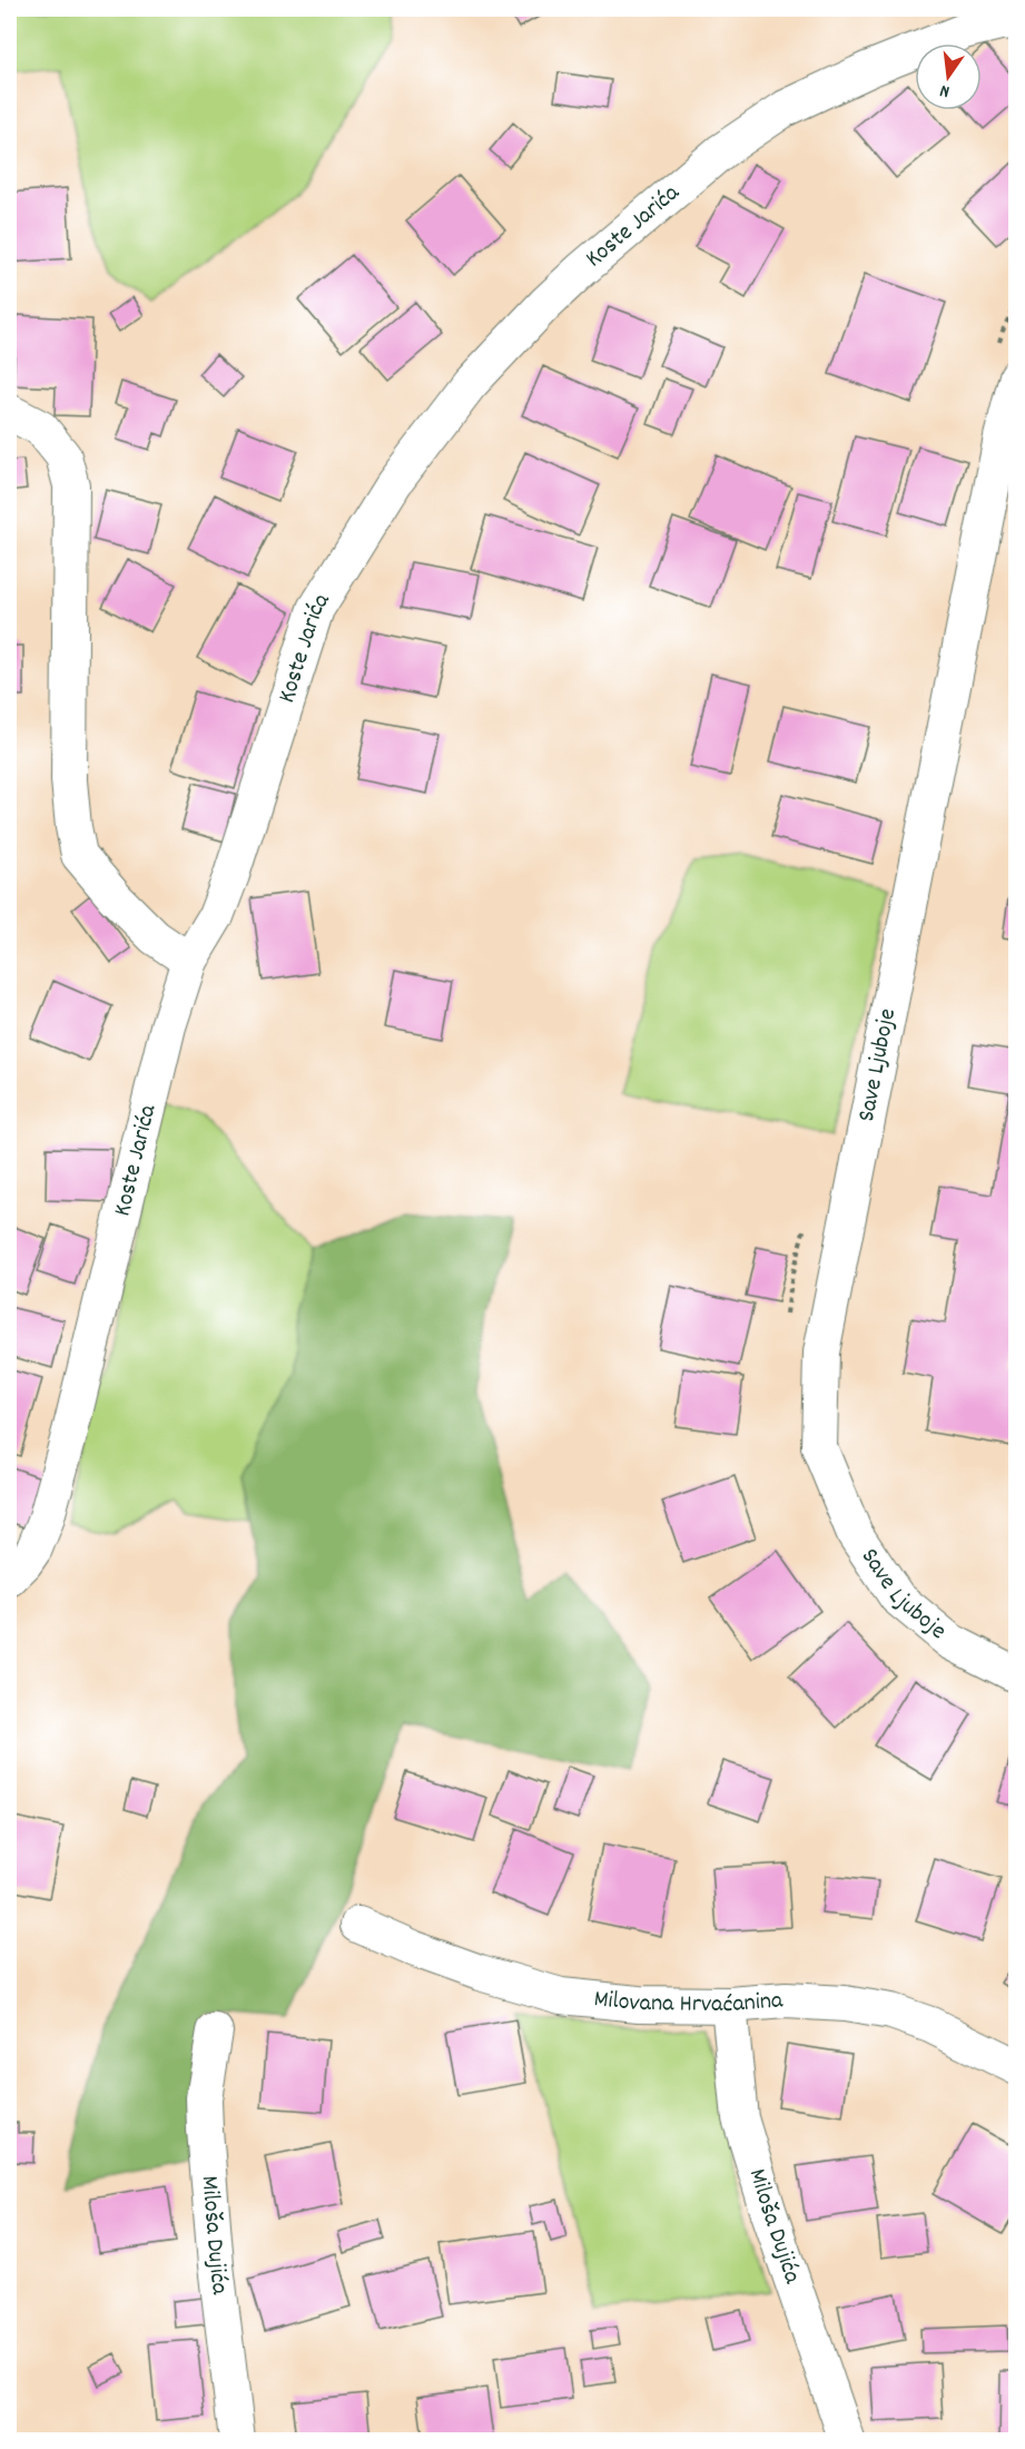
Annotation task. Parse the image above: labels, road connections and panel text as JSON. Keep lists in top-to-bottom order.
{
  "streets": {
    "street": [
      "Koste Jarića",
      "Save Ljuboje",
      "Milovana Hrvaćanina",
      "Miloša Dujića"
    ]
  },
  "crossings": [
    ["Milovana Hrvaćanina", "Miloša Dujića"]
  ],
  "north": "bottom"
}
